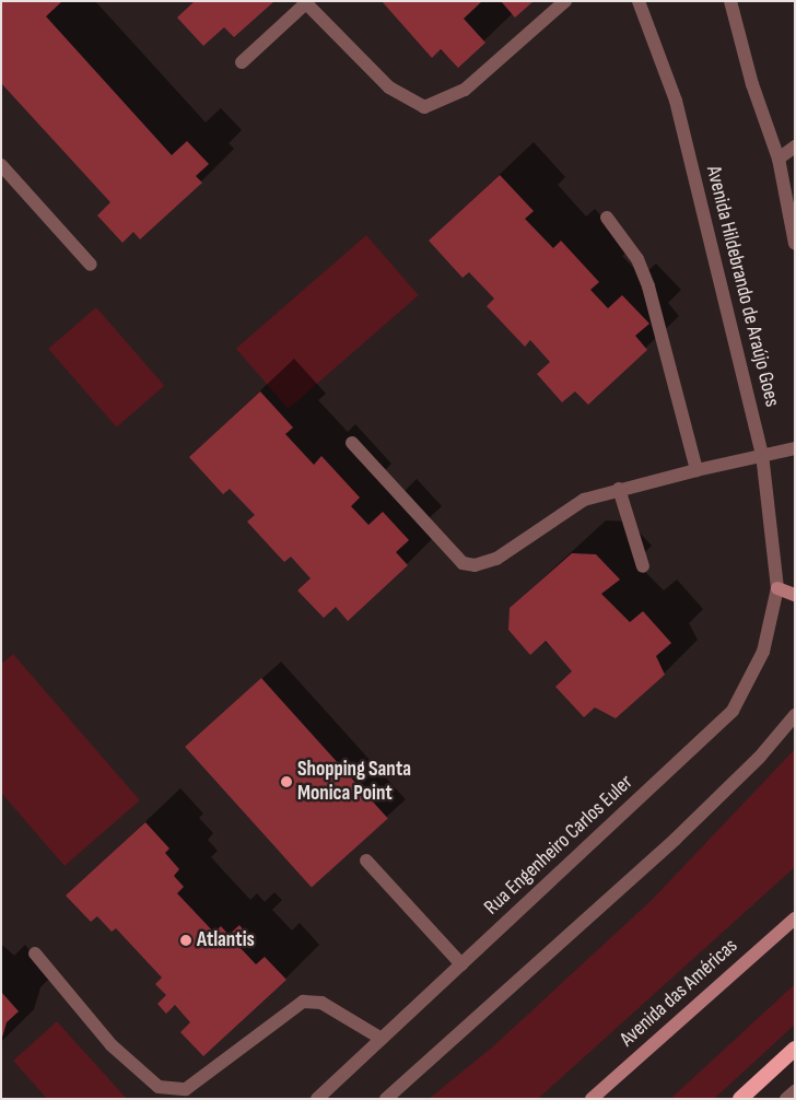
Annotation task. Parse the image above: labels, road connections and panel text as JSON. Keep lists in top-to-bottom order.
{
  "streets": {
    "main road": ["Avenida das Américas"],
    "street": ["Avenida Hildebrando de Araújo Goes", "Rua Engenheiro Carlos Euler"]
  },
  "crossings": [
    ["Avenida Hildebrando de Araújo Goes", "Rua Engenheiro Carlos Euler"]
  ],
  "places": ["Shopping Santa Monica Point", "Atlantis"]
}
